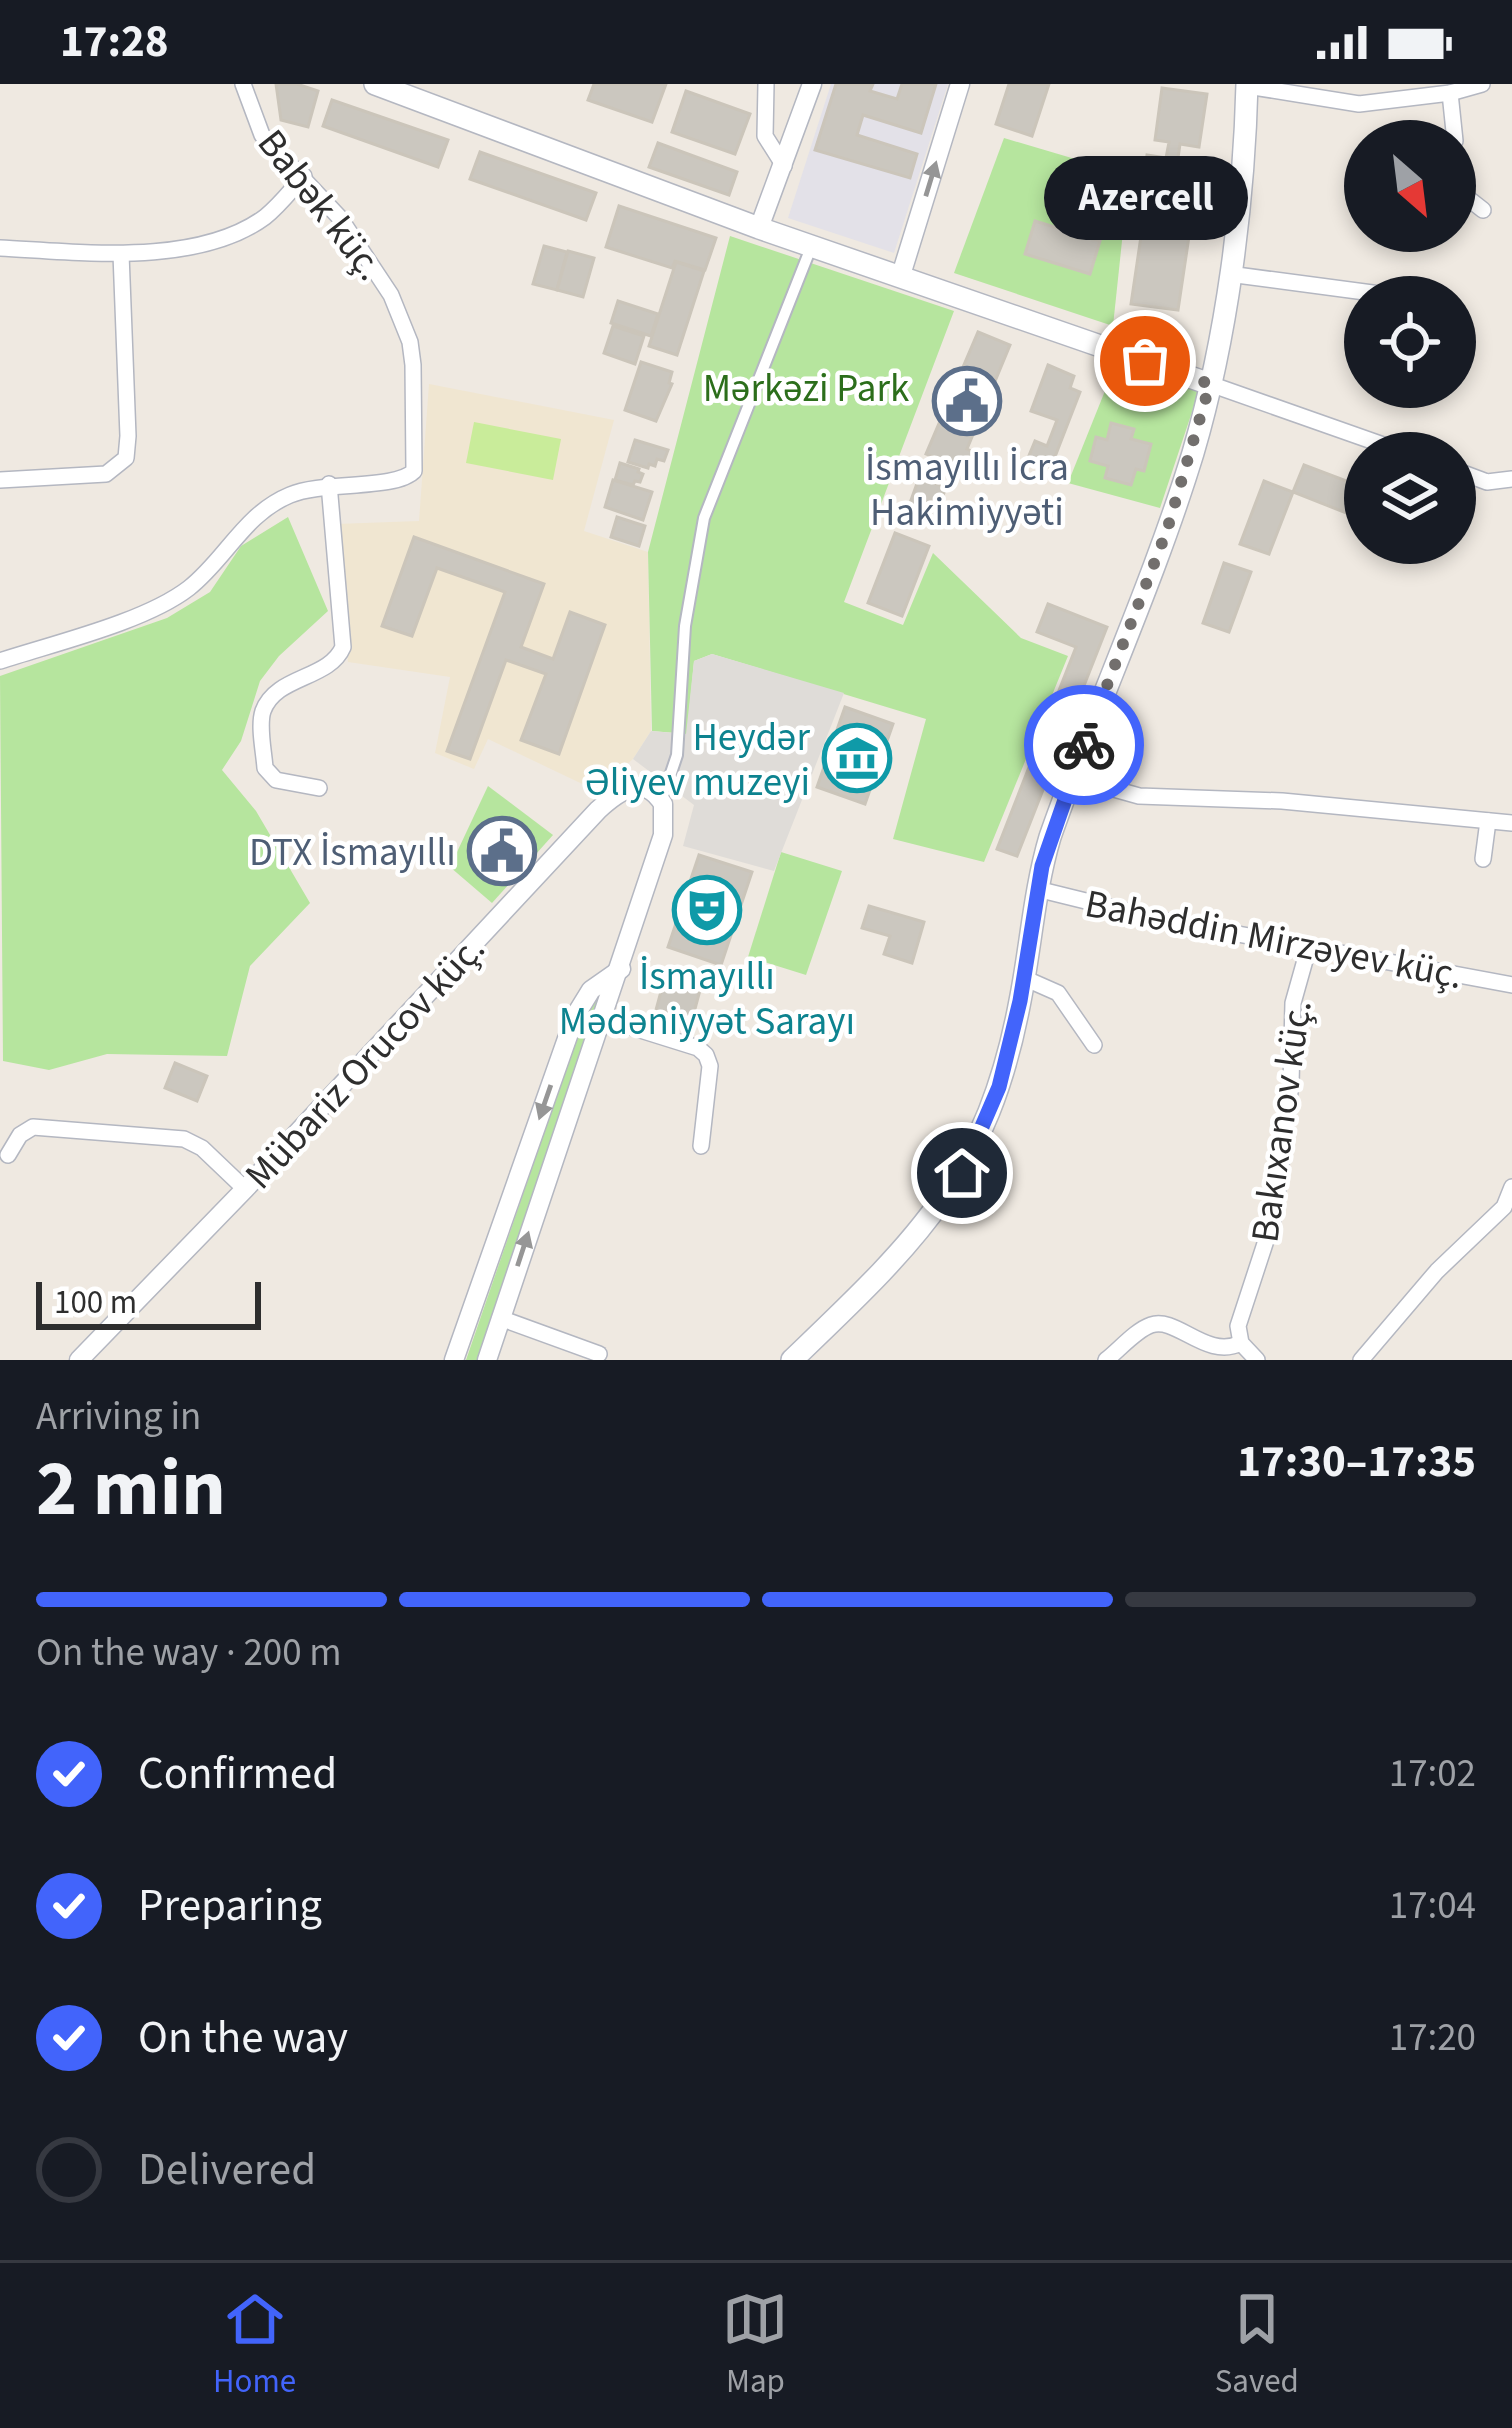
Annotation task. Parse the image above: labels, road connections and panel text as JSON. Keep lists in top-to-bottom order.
{
  "streets": {
    "street": [
      "Babək küç.",
      "Bahəddin Mirzəyev küç.",
      "Mübariz Orucov küç.",
      "Bakıxanov küç."
    ]
  },
  "crossings": [
    ["Bahəddin Mirzəyev küç.", "Bakıxanov küç."]
  ],
  "parks": ["Mərkəzi Park"],
  "places": {
    "other": ["Azercell"],
    "public building": ["İsmayıllı İcra Hakimiyyəti", "DTX İsmayıllı"],
    "museum": ["Heydər Əliyev muzeyi"],
    "theatre": ["İsmayıllı Mədəniyyət Sarayı"]
  },
  "scale_bar": "100 m",
  "north": "bottom right",
  "page": {
    "status": "17:28",
    "bubble": "Azercell",
    "scale": "100 m",
    "heading": ["2 min", "Arriving in", "17:30–17:35"],
    "bar": "On the way · 200 m",
    "list": [
      ["Confirmed", "17:02"],
      ["Preparing", "17:04"],
      ["On the way", "17:20"],
      "Delivered"
    ],
    "tabs": ["Home", "Map", "Saved"]
  }
}
